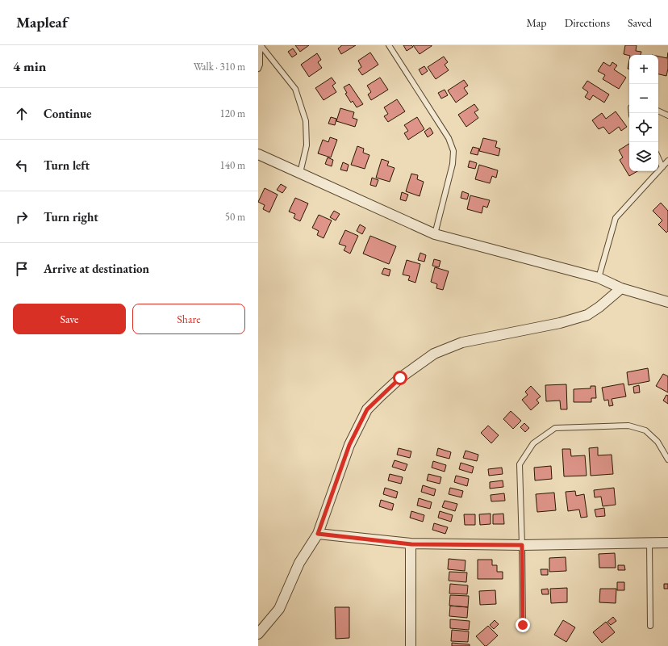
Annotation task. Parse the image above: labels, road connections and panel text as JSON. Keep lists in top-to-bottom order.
{
  "page": {
    "header": "Mapleaf",
    "nav": ["Map", "Directions", "Saved"],
    "heading": ["4 min", "Walk · 310 m"],
    "map_buttons": ["+", "−"],
    "list": [
      ["Continue", "120 m"],
      ["Turn left", "140 m"],
      ["Turn right", "50 m"],
      "Arrive at destination"
    ],
    "buttons": ["Save", "Share"]
  }
}
